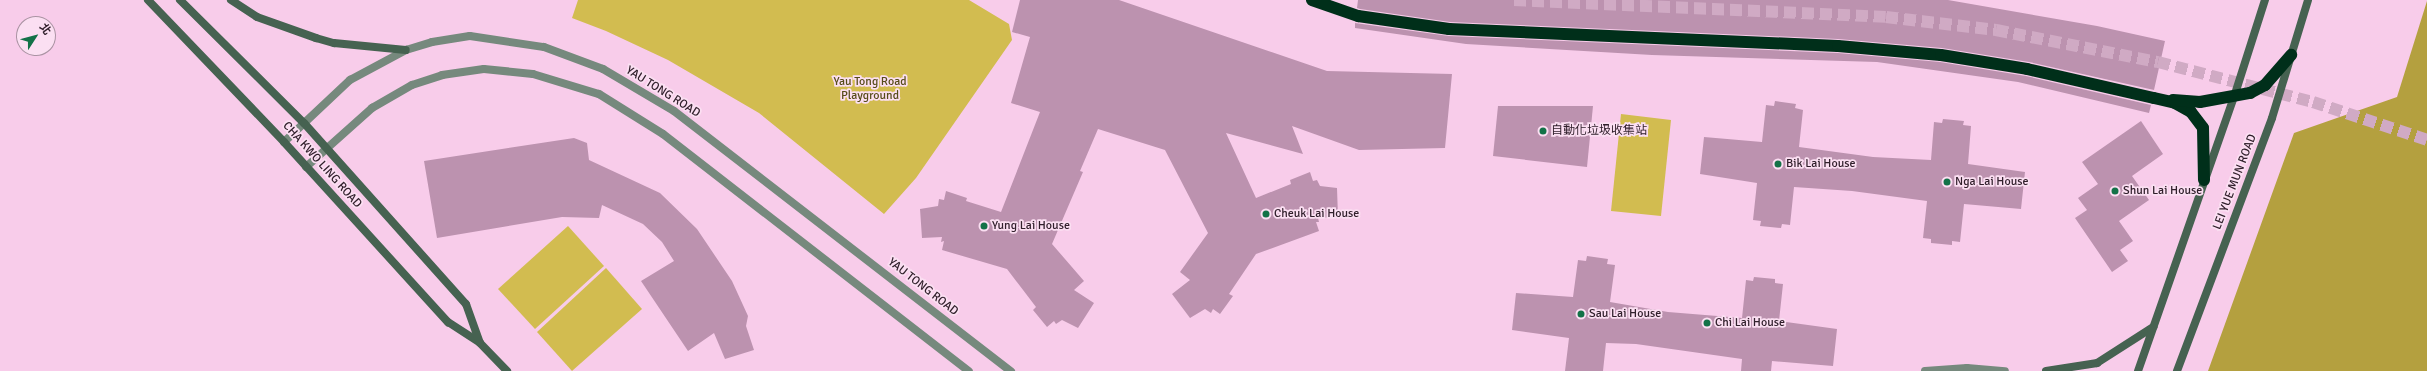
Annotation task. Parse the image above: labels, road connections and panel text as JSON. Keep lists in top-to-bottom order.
{
  "streets": {
    "main road": ["CHA KWO LING ROAD", "LEI YUE MUN ROAD"],
    "street": ["YAU TONG ROAD"]
  },
  "crossings": [
    ["YAU TONG ROAD", "CHA KWO LING ROAD"]
  ],
  "parks": ["Yau Tong Road Playground"],
  "places": [
    "自動化垃圾收集站",
    "Bik Lai House",
    "Nga Lai House",
    "Shun Lai House",
    "Cheuk Lai House",
    "Yung Lai House",
    "Sau Lai House",
    "Chi Lai House"
  ],
  "north": "top right"
}
